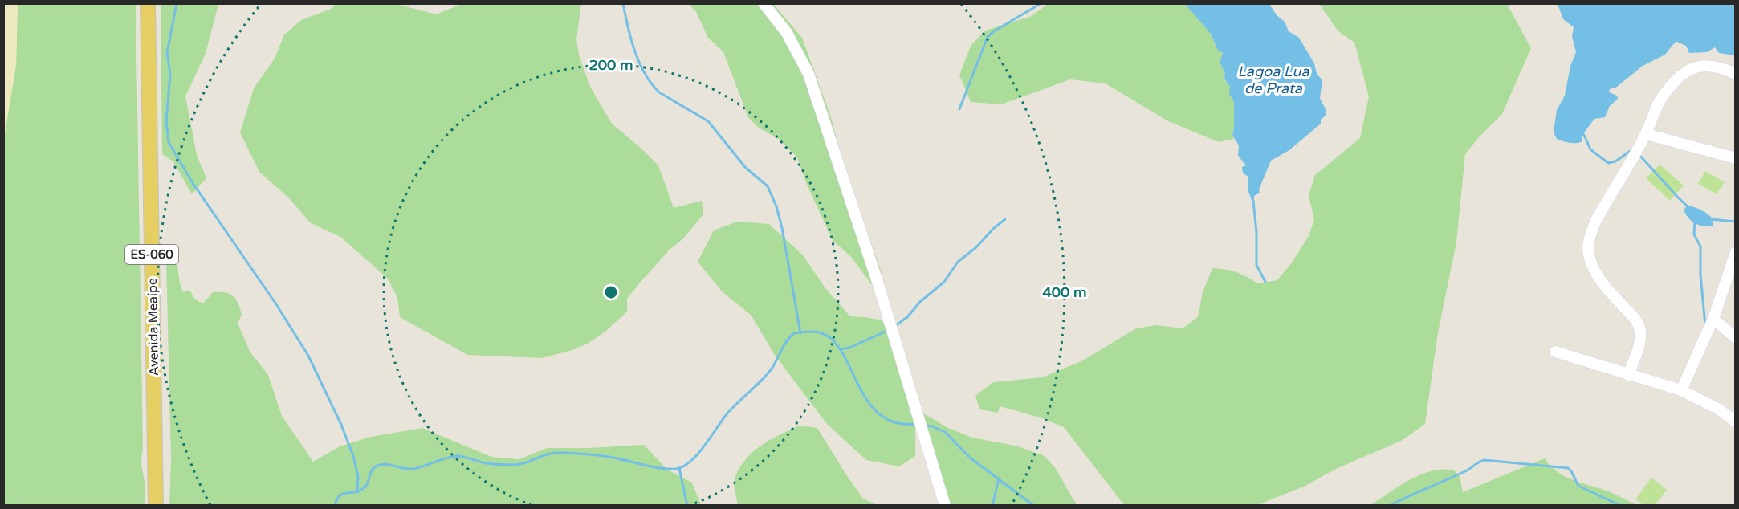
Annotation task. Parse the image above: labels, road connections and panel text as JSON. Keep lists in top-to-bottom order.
{
  "streets": {
    "main road": ["ES-060", "Avenida Meaípe"]
  },
  "water": ["Lagoa Lua de Prata"],
  "rings": ["200 m", "400 m"]
}
